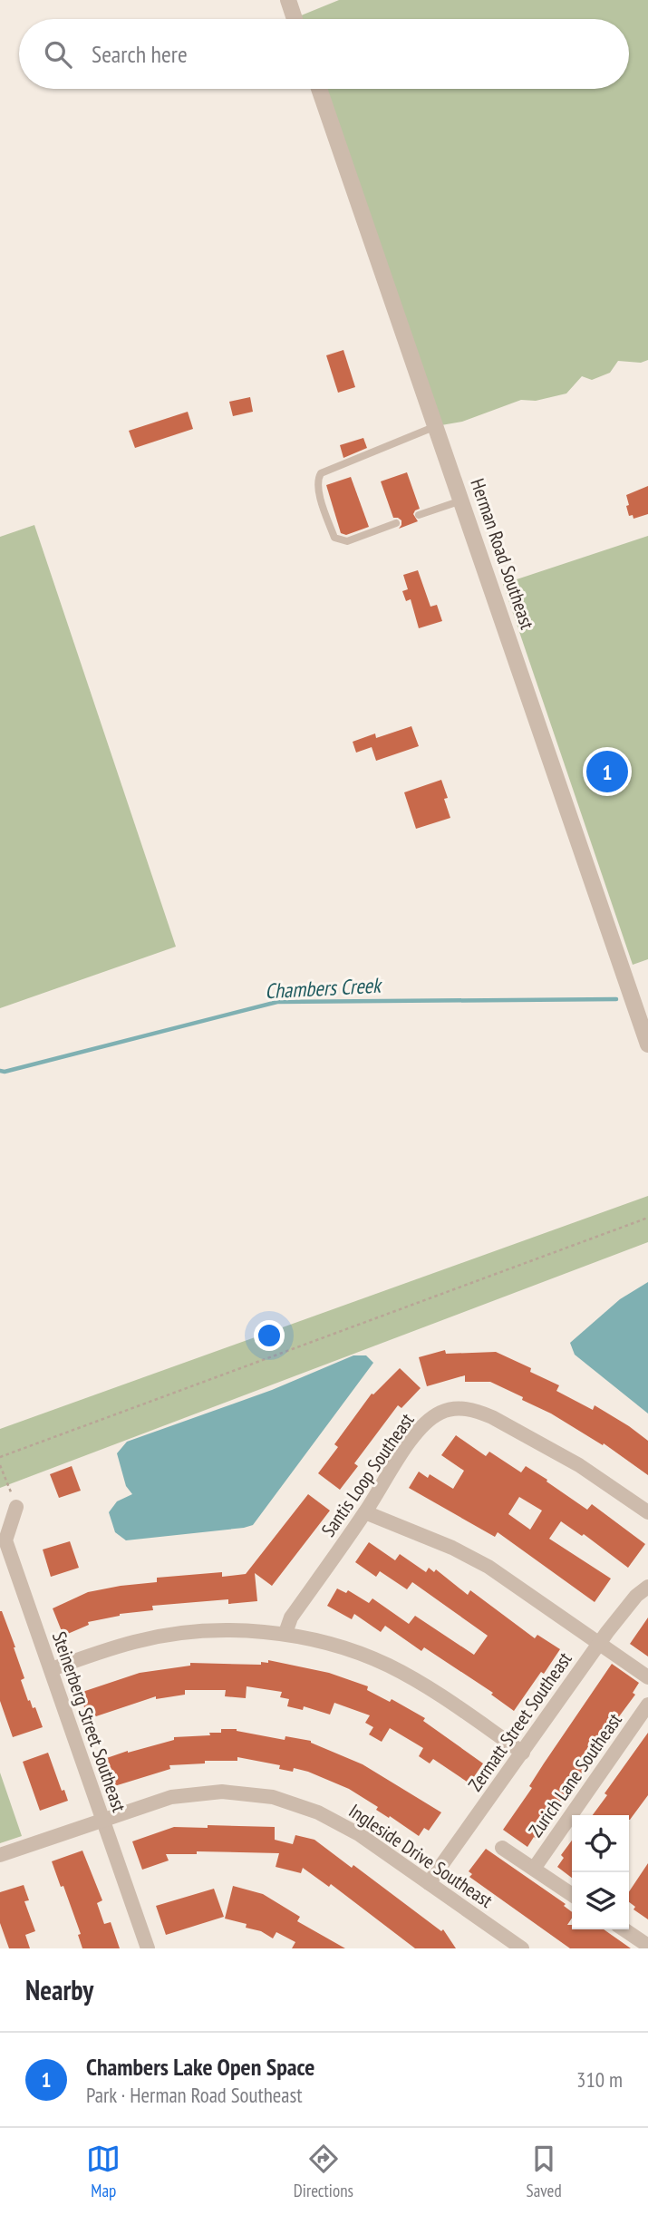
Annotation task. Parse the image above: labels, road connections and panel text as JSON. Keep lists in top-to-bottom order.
{
  "streets": {
    "street": [
      "Herman Road Southeast",
      "Santis Loop Southeast",
      "Steinerberg Street Southeast",
      "Zermatt Street Southeast",
      "Zurich Lane Southeast",
      "Ingleside Drive Southeast"
    ]
  },
  "crossings": [
    ["Steinerberg Street Southeast", "Ingleside Drive Southeast"],
    ["Zermatt Street Southeast", "Ingleside Drive Southeast"]
  ],
  "water": ["Chambers Creek"],
  "page": {
    "search": "Search here",
    "pins": "1",
    "heading": "Nearby",
    "list": [
      {
        "mark": "1",
        "name": "Chambers Lake Open Space",
        "note": "Park · Herman Road Southeast",
        "value": "310 m"
      }
    ],
    "nav": ["Map", "Directions", "Saved"]
  }
}
